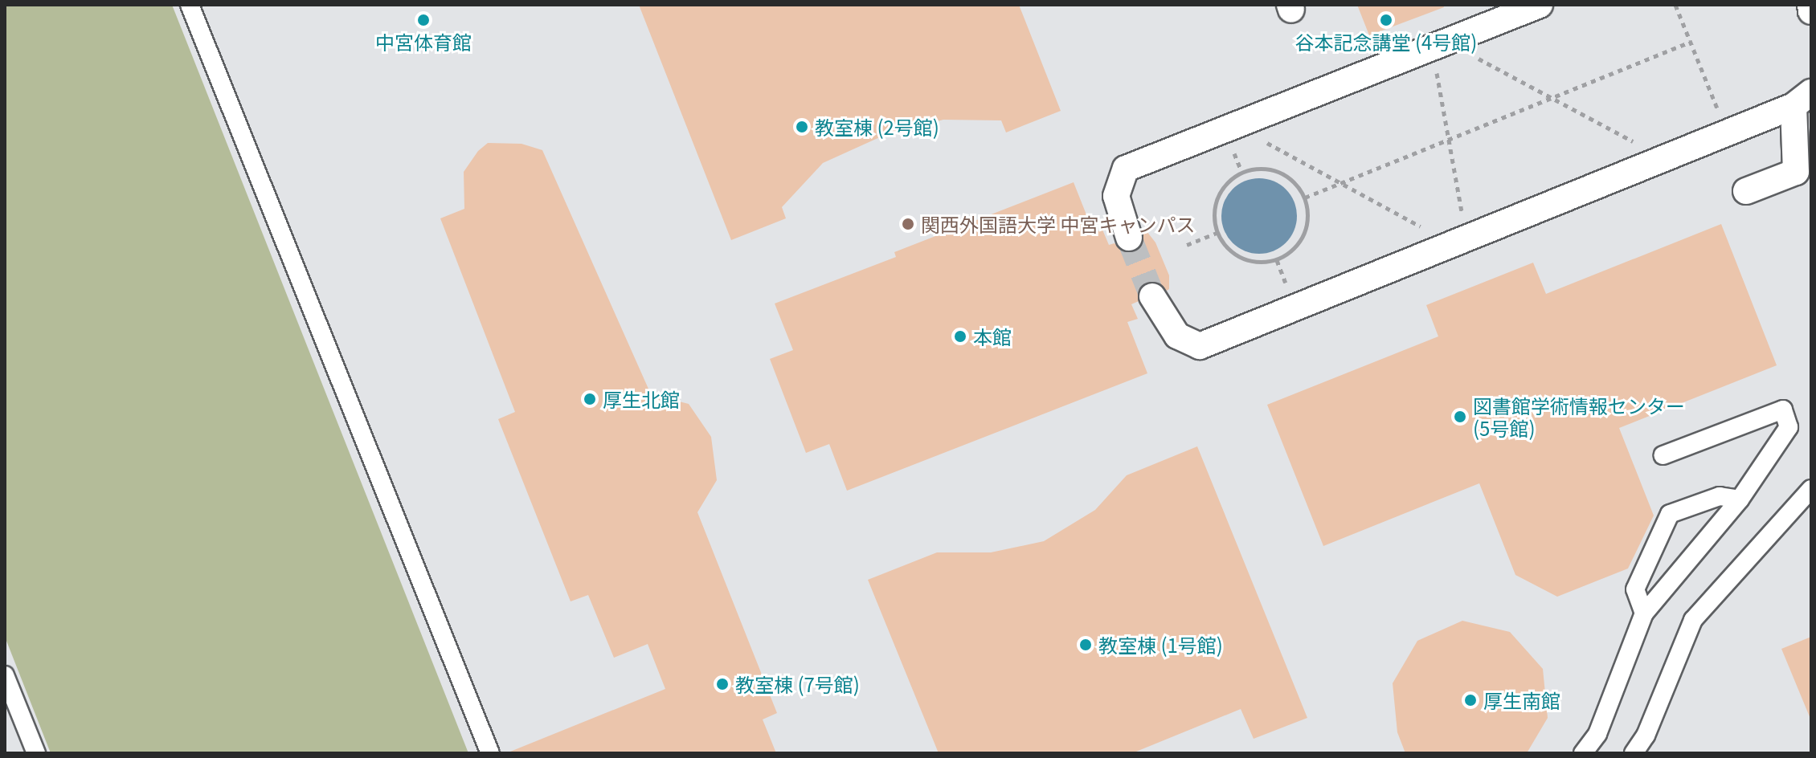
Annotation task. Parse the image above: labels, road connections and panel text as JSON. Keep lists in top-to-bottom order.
{
  "places": [
    "中宮体育館",
    "谷本記念講堂 (4号館)",
    "教室棟 (2号館)",
    "関西外国語大学 中宮キャンパス",
    "本館",
    "厚生北館",
    "図書館学術情報センター (5号館)",
    "教室棟 (1号館)",
    "教室棟 (7号館)",
    "厚生南館"
  ]
}
